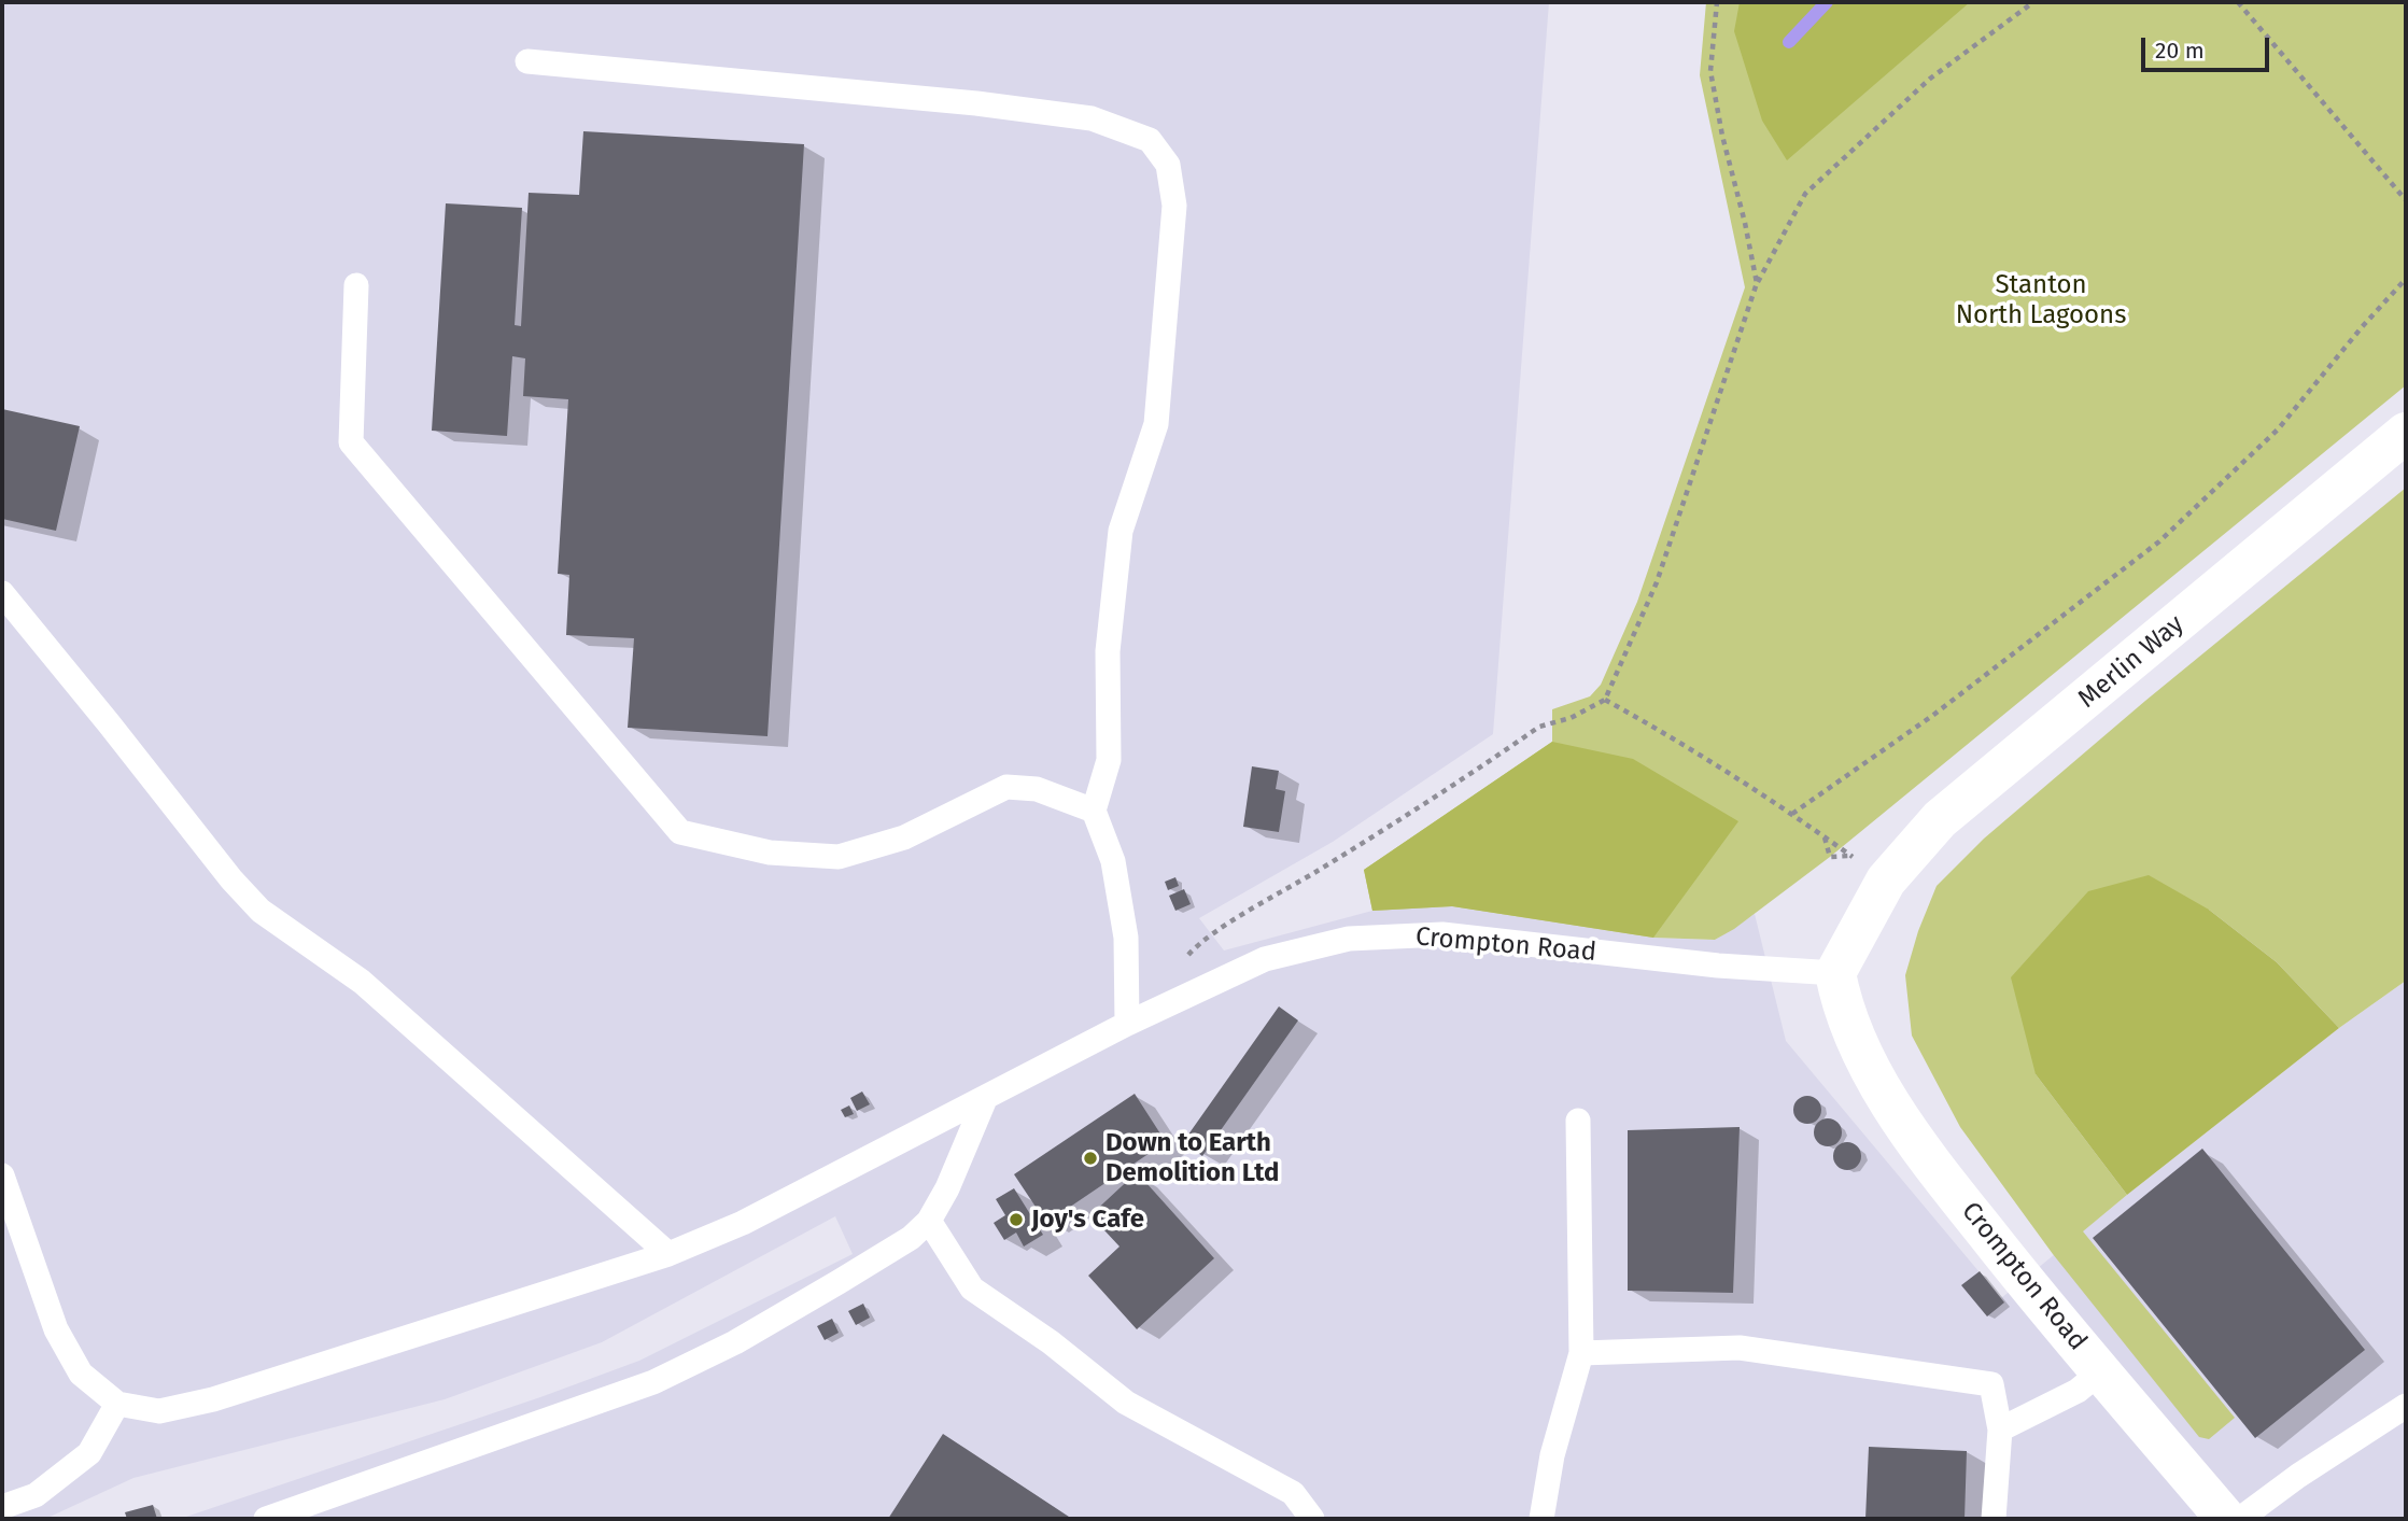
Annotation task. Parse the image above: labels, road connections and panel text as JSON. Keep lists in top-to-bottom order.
{
  "streets": {
    "street": ["Merlin Way", "Crompton Road"]
  },
  "parks": ["Stanton North Lagoons"],
  "places": ["Down to Earth Demolition Ltd", "Joy's Cafe"],
  "scale_bar": "20 m"
}
